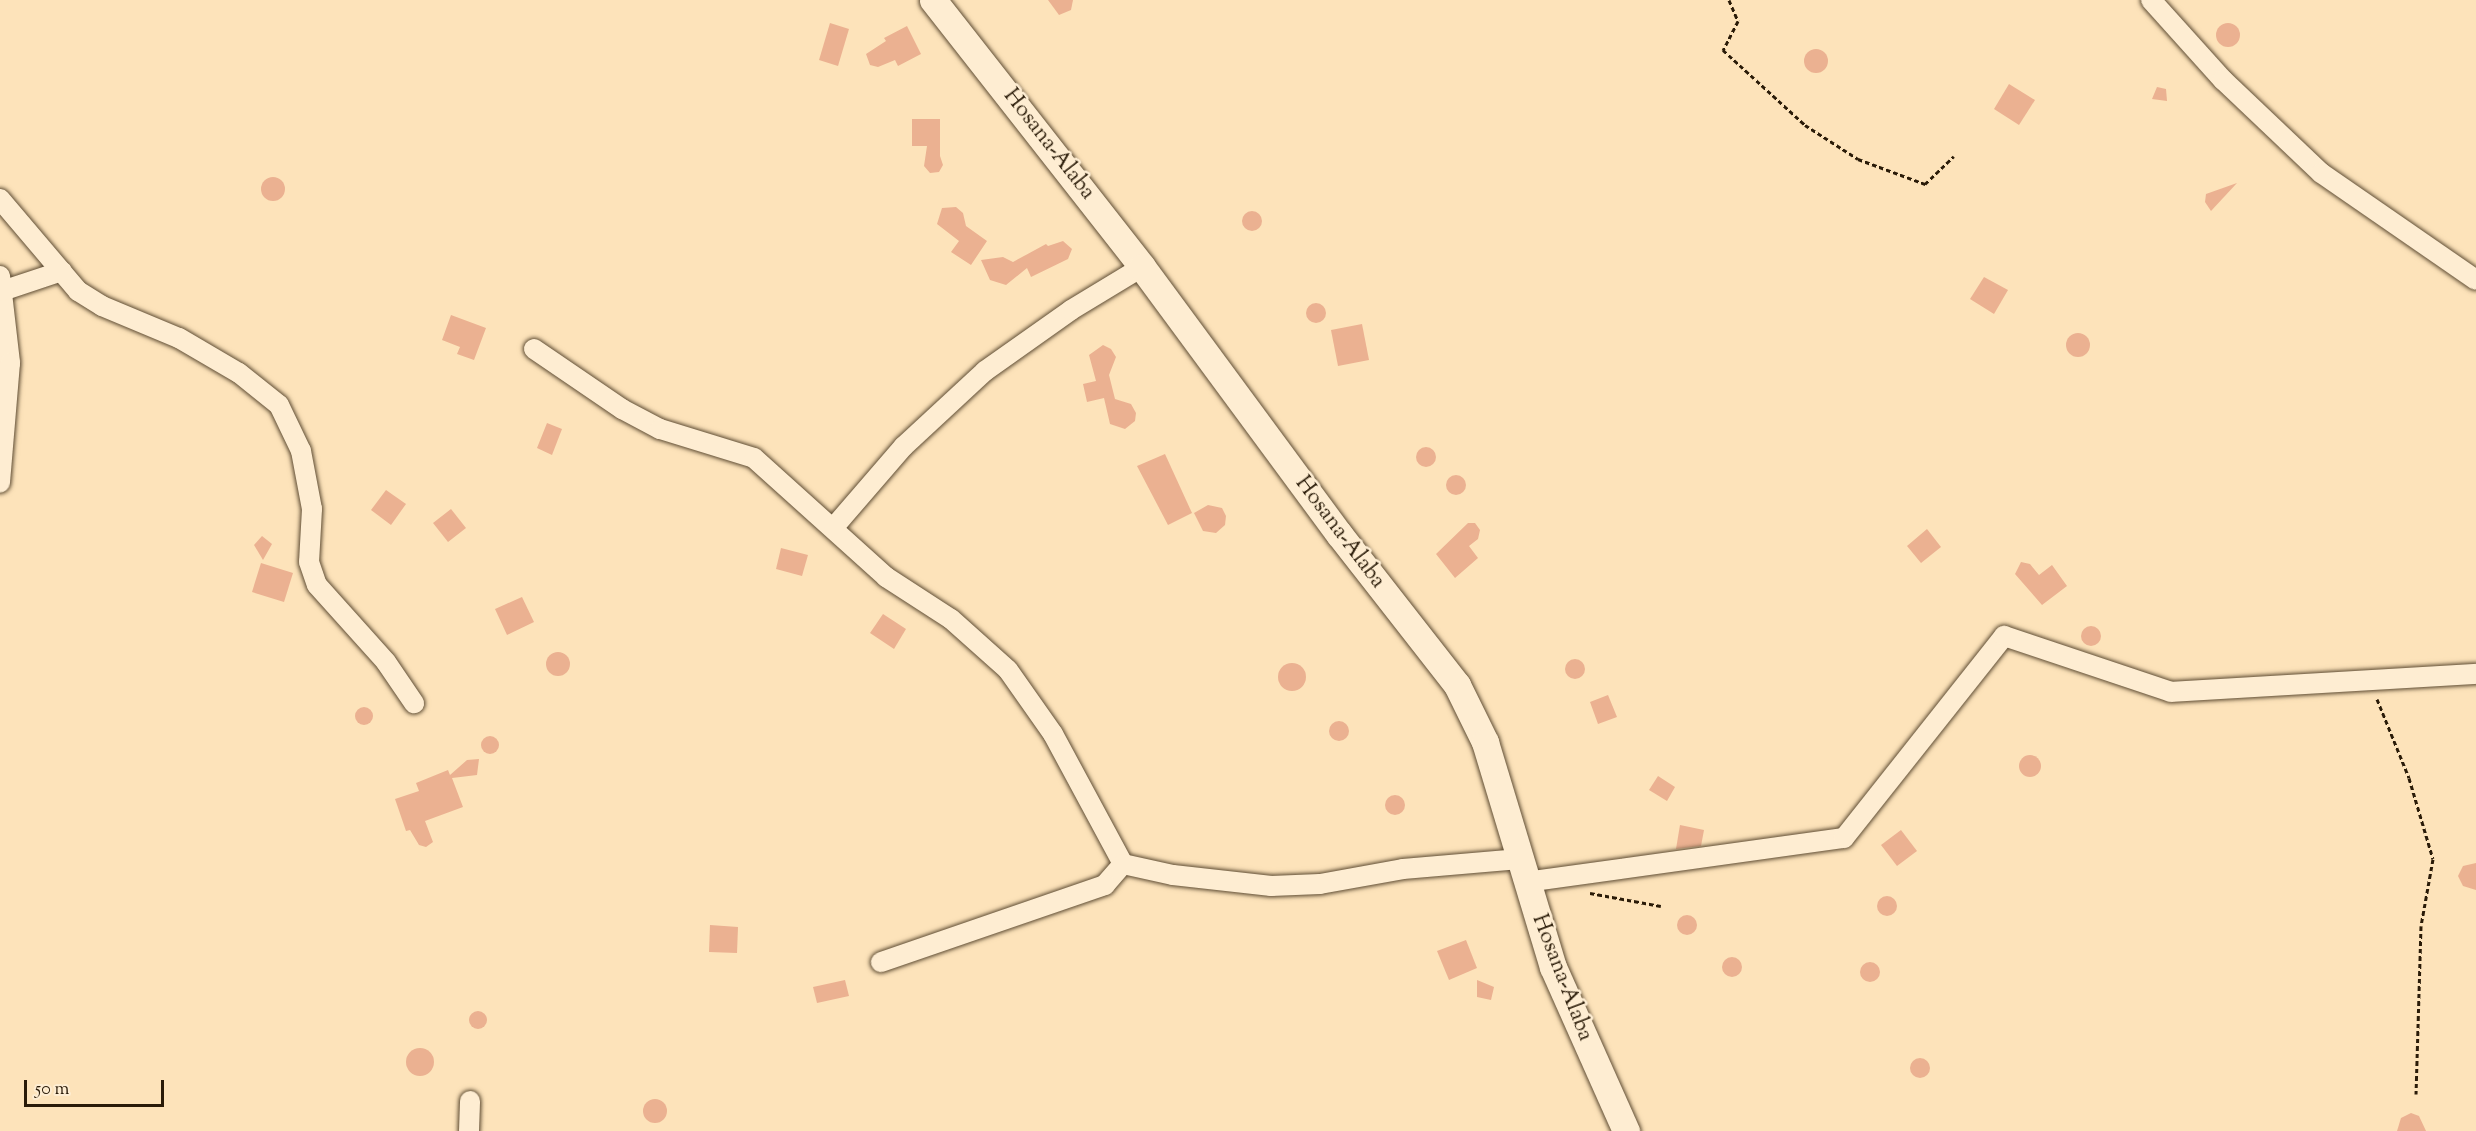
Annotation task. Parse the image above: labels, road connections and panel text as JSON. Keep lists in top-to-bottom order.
{
  "streets": {
    "main road": ["Hosana-Alaba"]
  },
  "scale_bar": "50 m"
}
